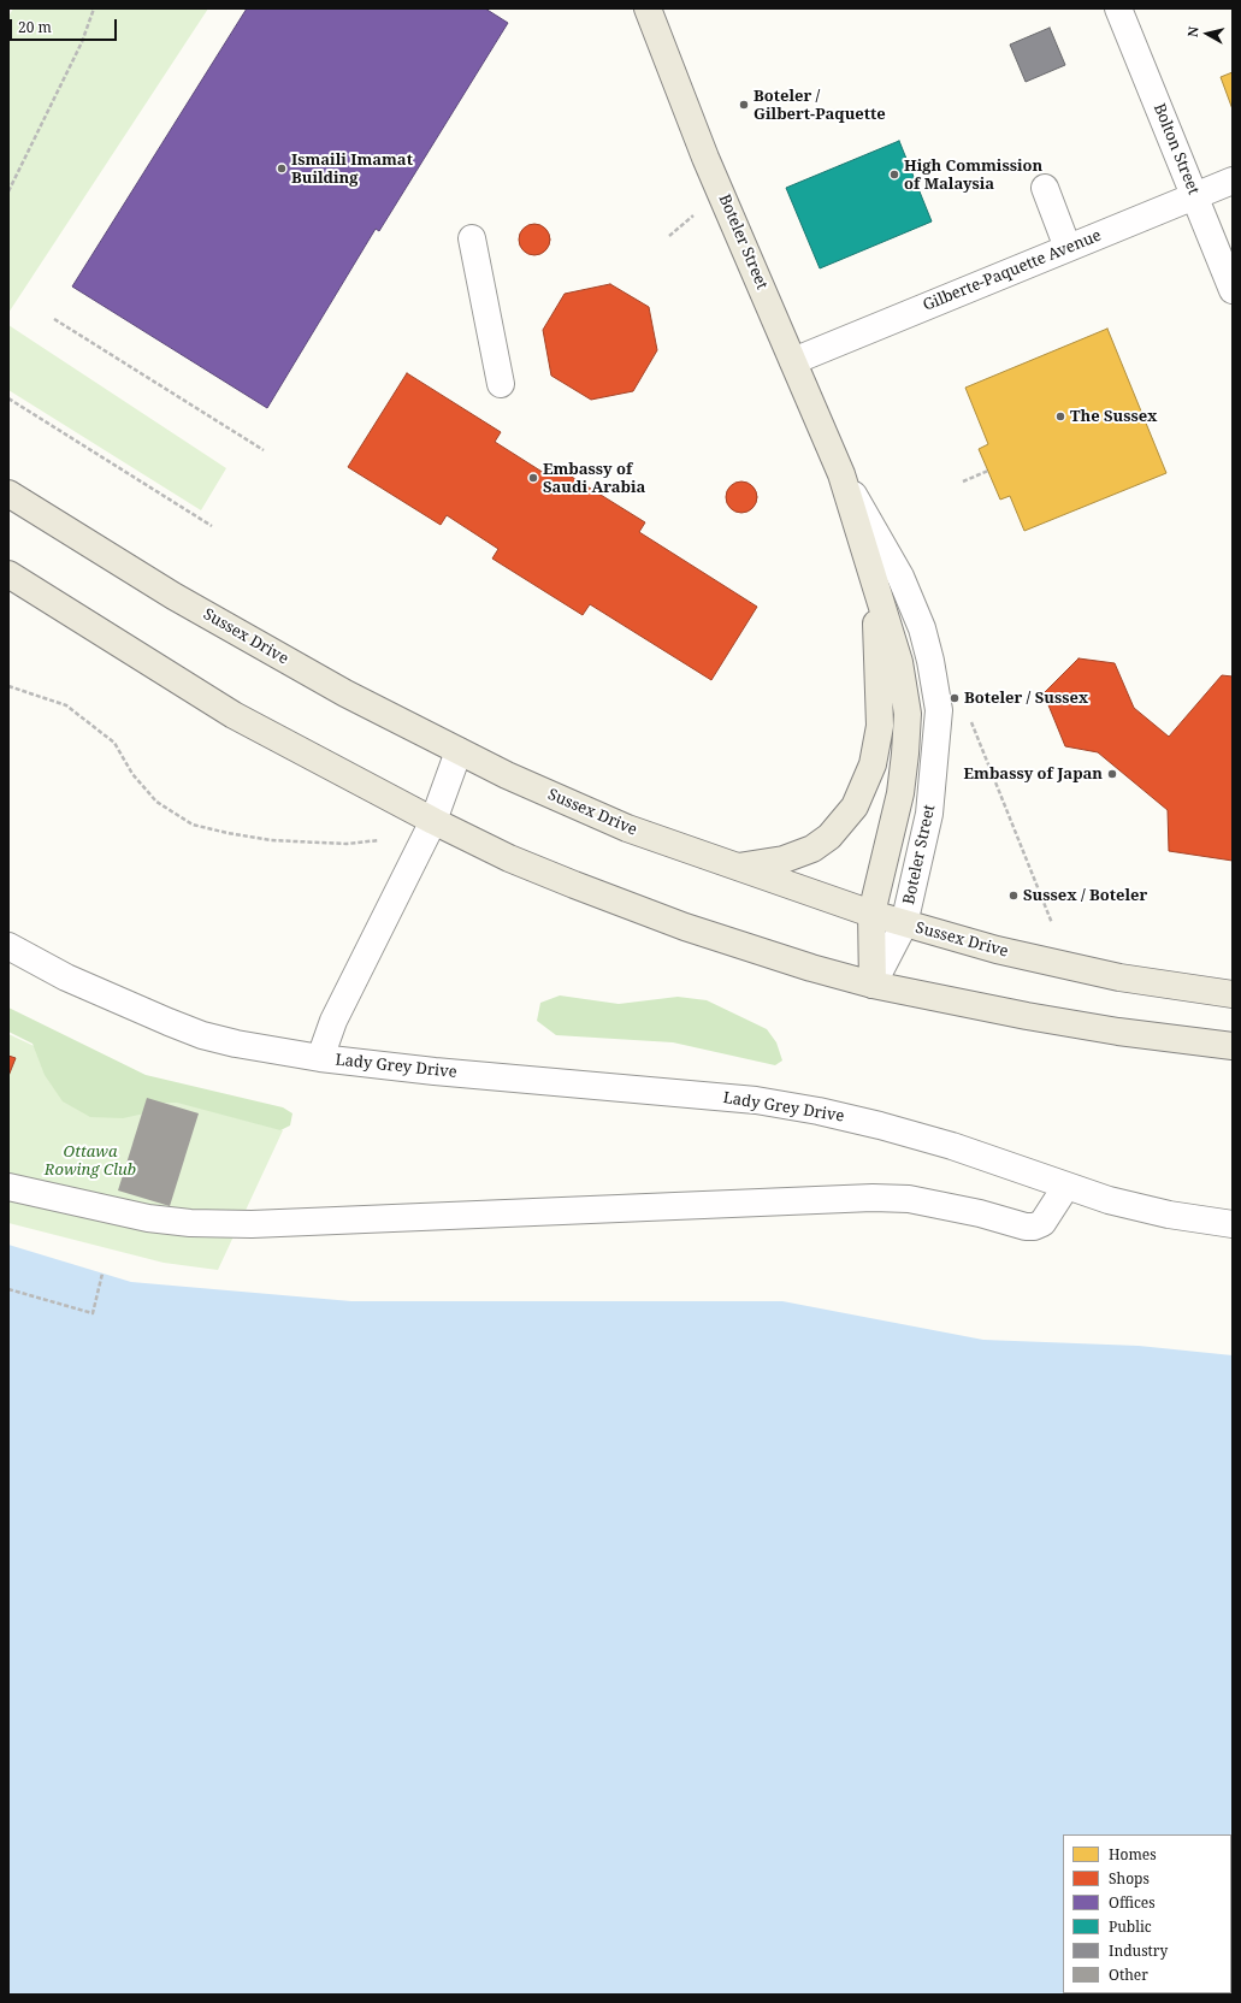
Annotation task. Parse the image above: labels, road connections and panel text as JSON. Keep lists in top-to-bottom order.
{
  "streets": {
    "main road": ["Boteler Street", "Sussex Drive"],
    "street": ["Bolton Street", "Gilberte-Paquette Avenue", "Lady Grey Drive"]
  },
  "crossings": [
    ["Bolton Street", "Gilberte-Paquette Avenue"],
    ["Boteler Street", "Gilberte-Paquette Avenue"],
    ["Boteler Street", "Sussex Drive"],
    ["Sussex Drive", "Lady Grey Drive"]
  ],
  "parks": ["Ottawa Rowing Club"],
  "places": [
    "Boteler / Gilbert-Paquette",
    "Ismaili Imamat Building",
    "High Commission of Malaysia",
    "The Sussex",
    "Embassy of Saudi Arabia",
    "Boteler / Sussex",
    "Embassy of Japan",
    "Sussex / Boteler"
  ],
  "legend": [
    "Homes",
    "Shops",
    "Offices",
    "Public",
    "Industry",
    "Other"
  ],
  "scale_bar": "20 m",
  "north": "left"
}
